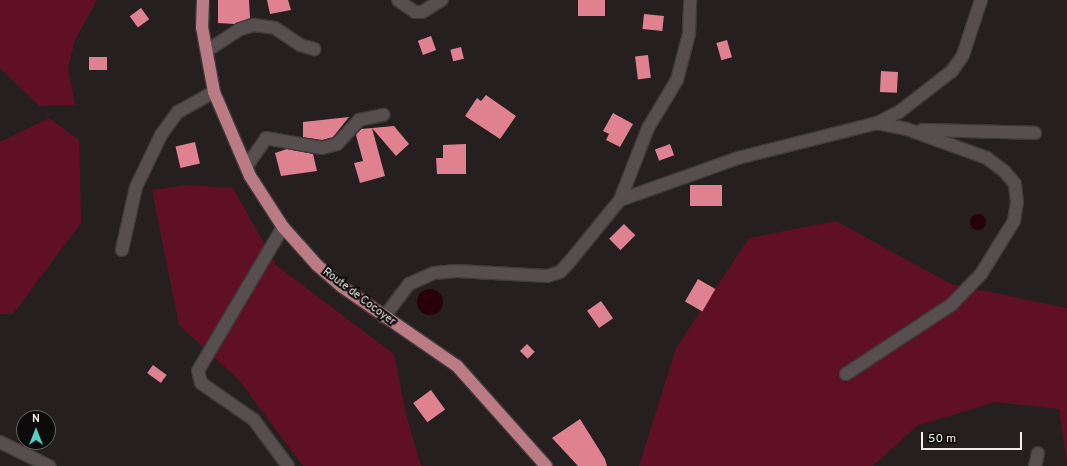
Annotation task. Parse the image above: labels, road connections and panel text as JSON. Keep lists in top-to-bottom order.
{
  "streets": {
    "main road": ["Route de Cocoyer"]
  },
  "scale_bar": "50 m",
  "north": "top"
}
